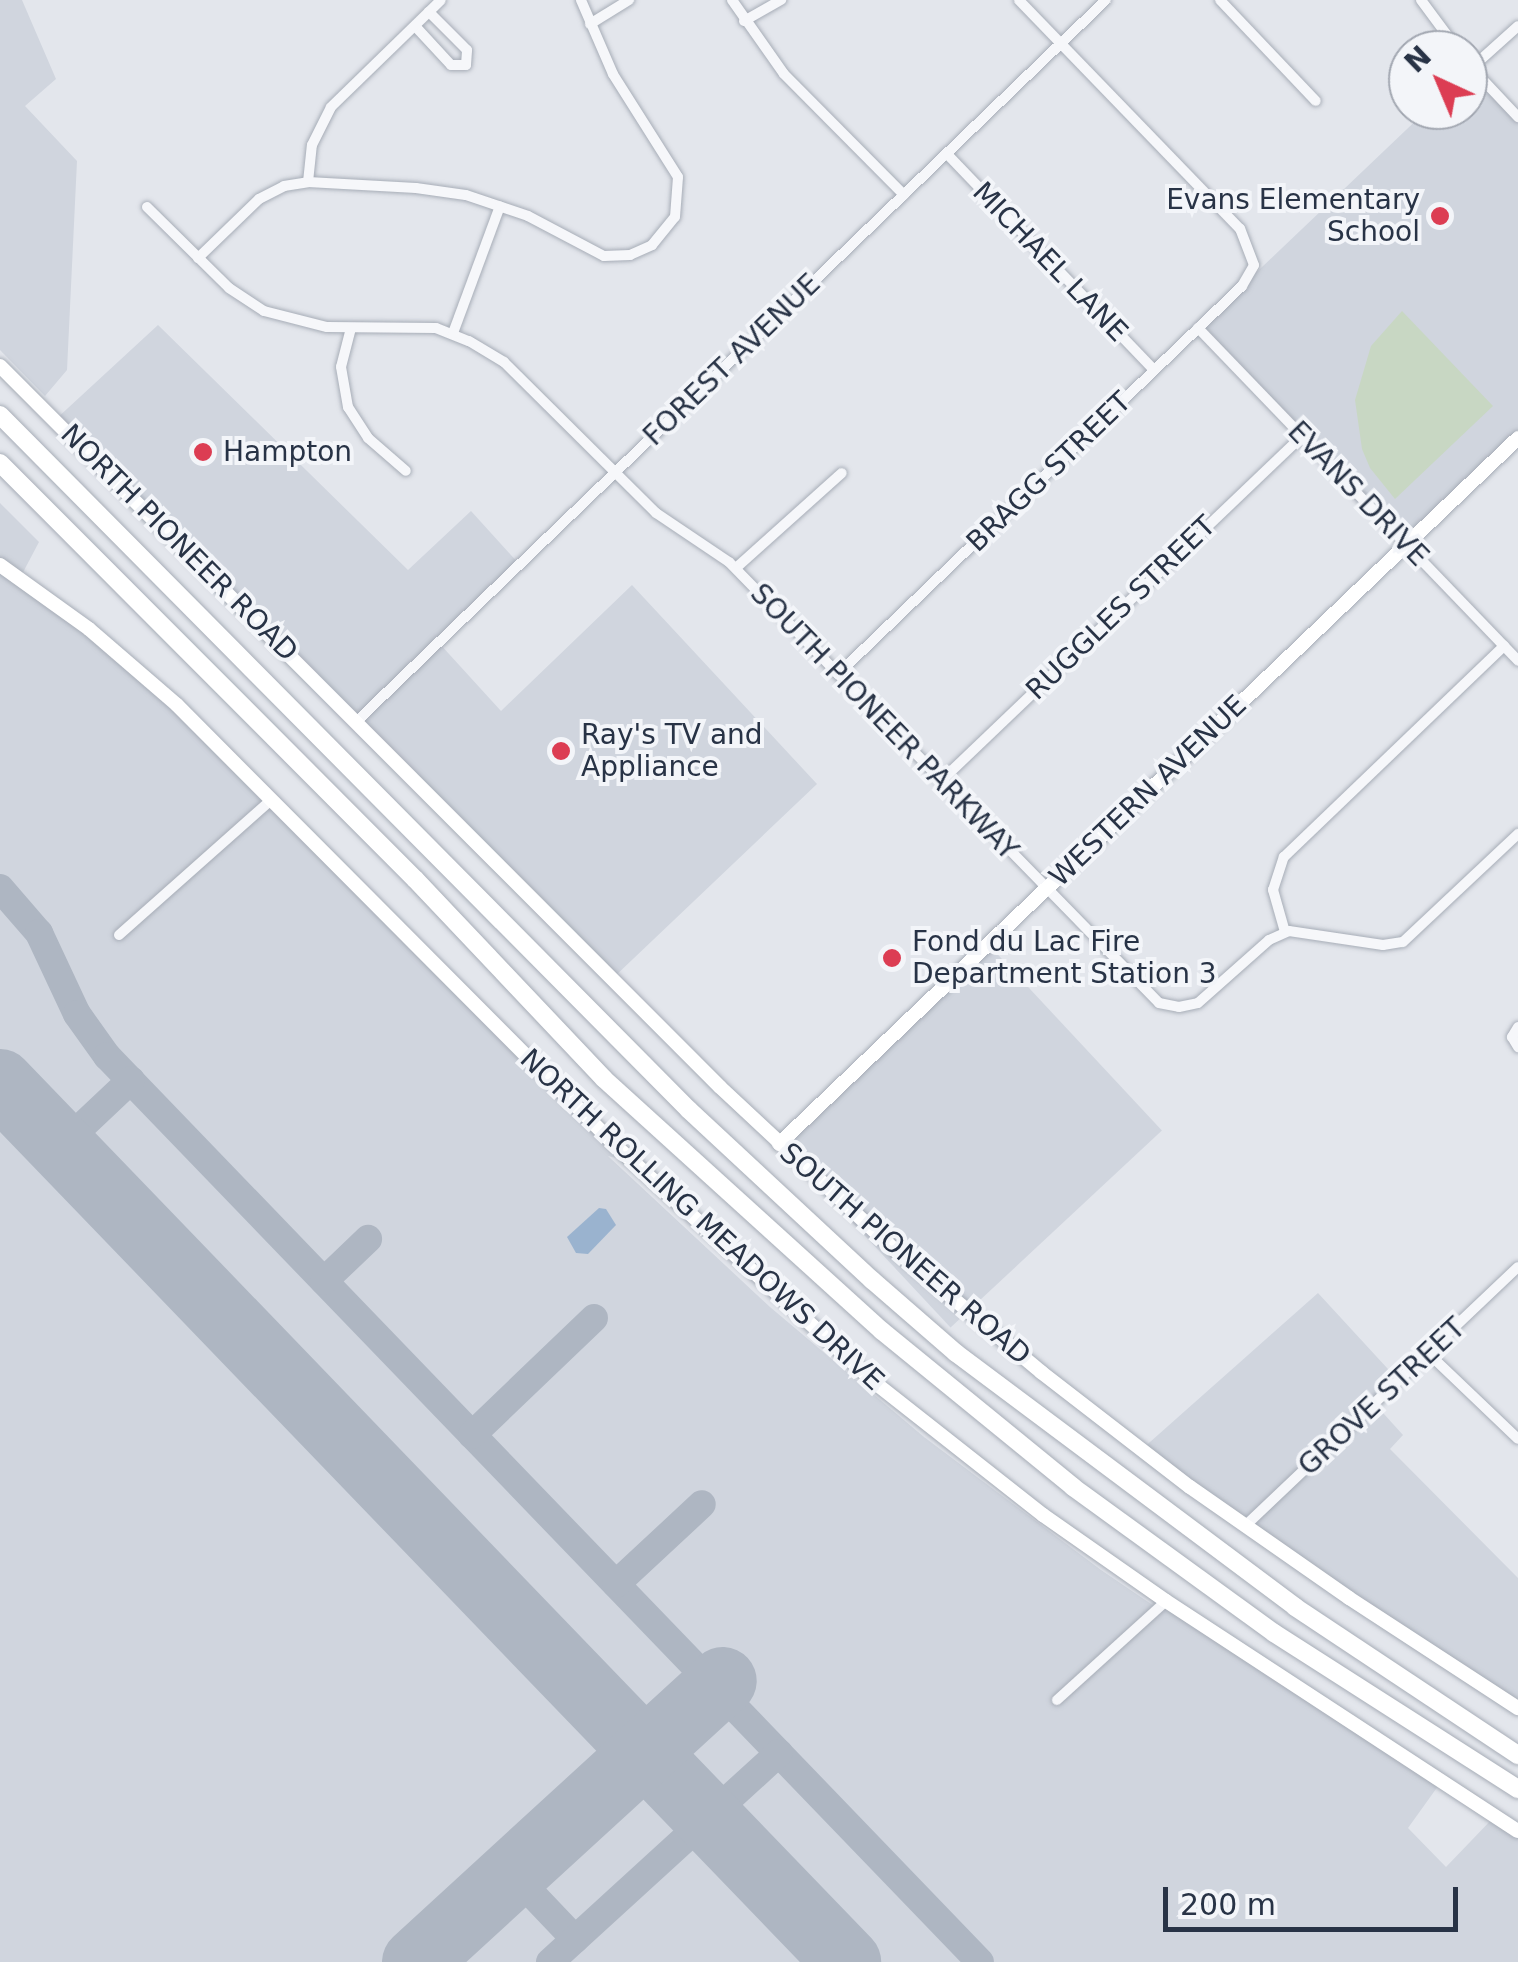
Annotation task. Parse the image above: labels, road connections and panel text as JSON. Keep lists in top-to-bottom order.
{
  "streets": {
    "main road": [
      "NORTH PIONEER ROAD",
      "WESTERN AVENUE",
      "NORTH ROLLING MEADOWS DRIVE",
      "SOUTH PIONEER ROAD"
    ],
    "street": [
      "MICHAEL LANE",
      "FOREST AVENUE",
      "BRAGG STREET",
      "EVANS DRIVE",
      "RUGGLES STREET",
      "SOUTH PIONEER PARKWAY",
      "GROVE STREET"
    ]
  },
  "crossings": [
    ["MICHAEL LANE", "FOREST AVENUE"],
    ["MICHAEL LANE", "BRAGG STREET"],
    ["FOREST AVENUE", "BRAGG STREET"],
    ["FOREST AVENUE", "NORTH PIONEER ROAD"],
    ["FOREST AVENUE", "SOUTH PIONEER PARKWAY"],
    ["FOREST AVENUE", "SOUTH PIONEER ROAD"],
    ["BRAGG STREET", "EVANS DRIVE"],
    ["BRAGG STREET", "SOUTH PIONEER PARKWAY"],
    ["EVANS DRIVE", "RUGGLES STREET"],
    ["EVANS DRIVE", "WESTERN AVENUE"],
    ["NORTH PIONEER ROAD", "SOUTH PIONEER ROAD"],
    ["RUGGLES STREET", "SOUTH PIONEER PARKWAY"],
    ["SOUTH PIONEER PARKWAY", "WESTERN AVENUE"],
    ["WESTERN AVENUE", "SOUTH PIONEER ROAD"],
    ["SOUTH PIONEER ROAD", "GROVE STREET"]
  ],
  "places": [
    "Evans Elementary School",
    "Hampton",
    "Ray's TV and Appliance",
    "Fond du Lac Fire Department Station 3"
  ],
  "scale_bar": "200 m",
  "north": "top left"
}
